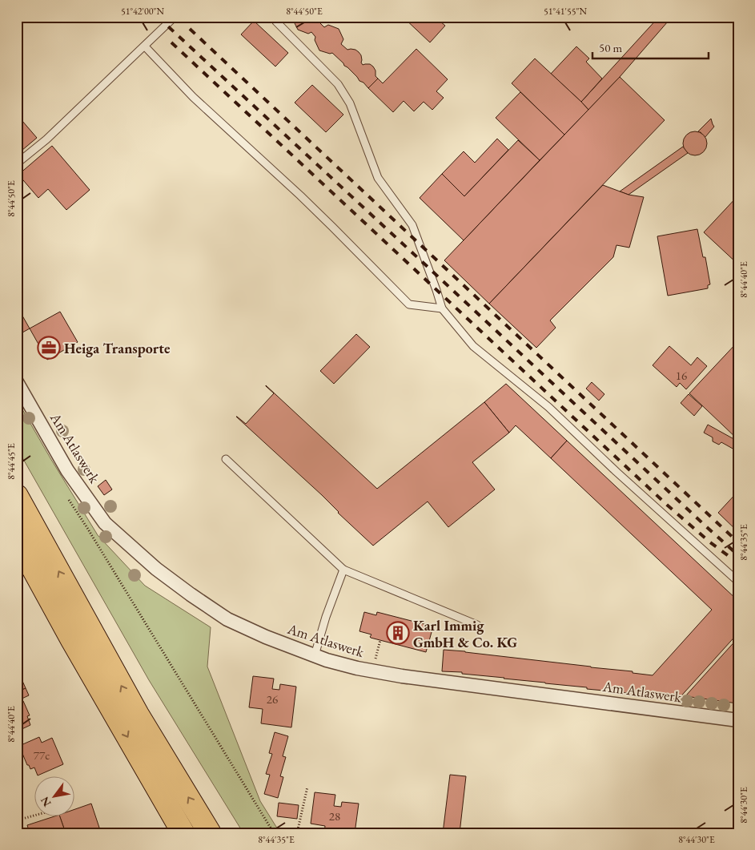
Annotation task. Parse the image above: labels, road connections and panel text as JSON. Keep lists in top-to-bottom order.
{
  "streets": {
    "street": ["Am Atlaswerk"]
  },
  "places": {
    "office": ["Heiga Transporte"],
    "building": ["Karl Immig GmbH & Co. KG"]
  },
  "house_numbers": [
    "16",
    "26",
    "77c",
    "28"
  ],
  "scale_bar": "50 m",
  "north": "bottom left",
  "coordinates": [
    "51°42'00\"N",
    "8°44'50\"E",
    "51°41'55\"N",
    "8°44'40\"E",
    "8°44'45\"E",
    "8°44'35\"E",
    "8°44'30\"E"
  ]
}
